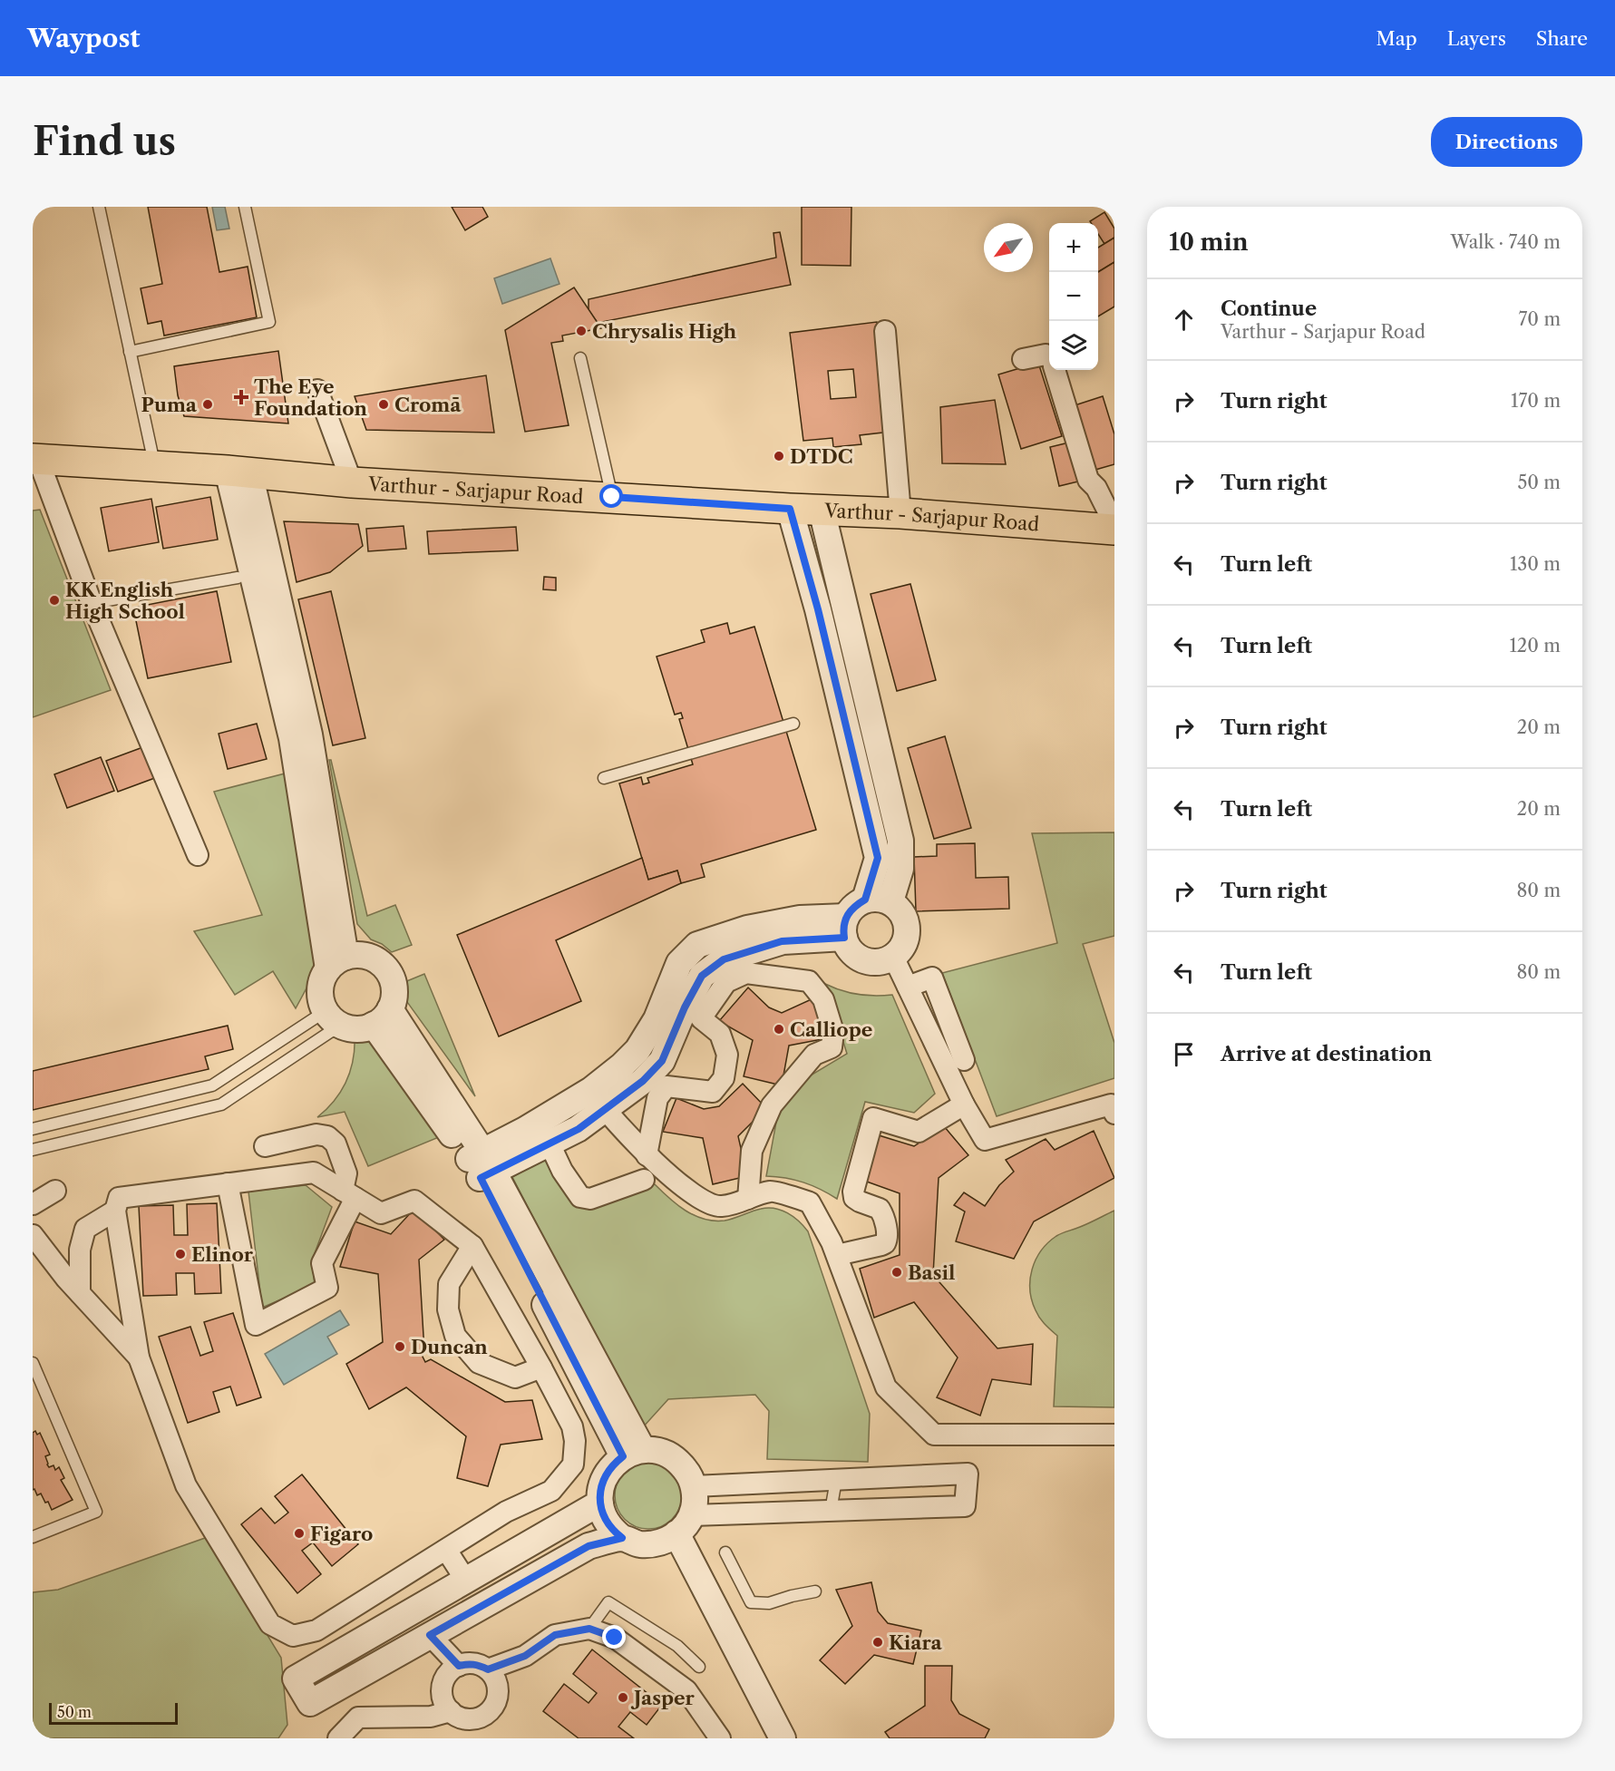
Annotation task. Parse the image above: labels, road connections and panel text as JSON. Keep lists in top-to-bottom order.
{
  "streets": {
    "main road": ["Varthur - Sarjapur Road"]
  },
  "places": {
    "other": [
      "Chrysalis High",
      "Puma",
      "Cromā",
      "DTDC",
      "KK English High School",
      "Calliope",
      "Elinor",
      "Basil",
      "Duncan",
      "Figaro",
      "Kiara",
      "Jasper"
    ],
    "health": ["The Eye Foundation"]
  },
  "scale_bar": "50 m",
  "north": "bottom left",
  "page": {
    "header": "Waypost",
    "nav": ["Map", "Layers", "Share"],
    "buttons": "Directions",
    "title": "Find us",
    "heading": ["10 min", "Walk · 740 m"],
    "map_buttons": ["+", "−"],
    "list": [
      ["Continue", "Varthur - Sarjapur Road", "70 m"],
      ["Turn right", "170 m"],
      ["Turn right", "50 m"],
      ["Turn left", "130 m"],
      ["Turn left", "120 m"],
      ["Turn right", "20 m"],
      ["Turn left", "20 m"],
      ["Turn right", "80 m"],
      ["Turn left", "80 m"],
      "Arrive at destination"
    ],
    "scale": "50 m"
  }
}
